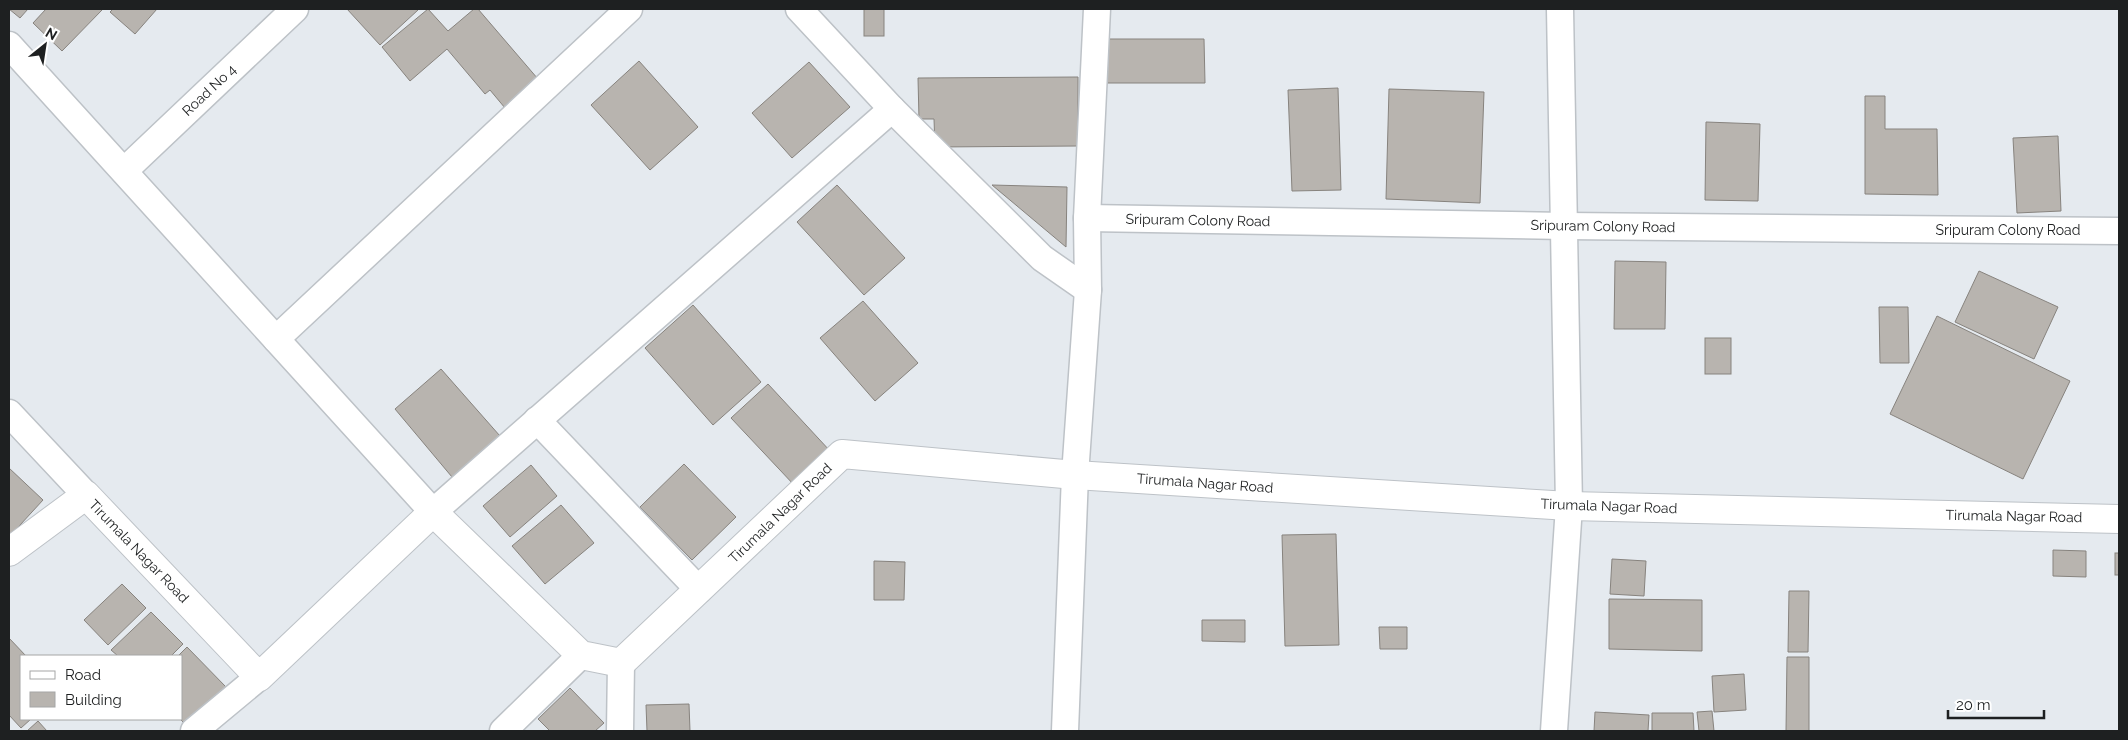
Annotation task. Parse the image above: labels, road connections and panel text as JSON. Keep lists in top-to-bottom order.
{
  "streets": {
    "street": ["Road No 4", "Sripuram Colony Road", "Tirumala Nagar Road"]
  },
  "legend": ["Road", "Building"],
  "scale_bar": "20 m",
  "north": "top right"
}
